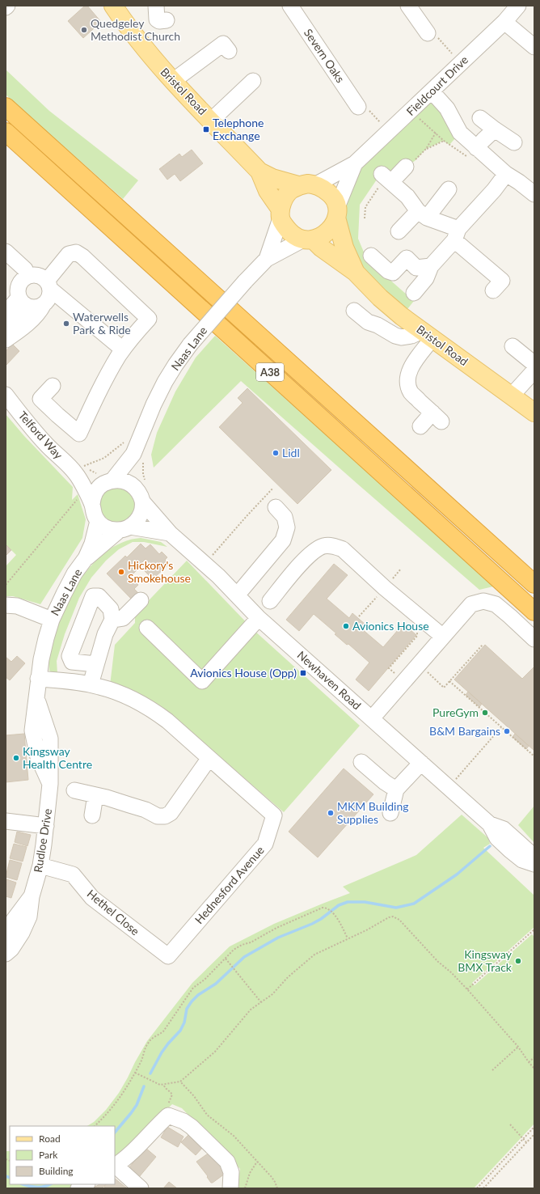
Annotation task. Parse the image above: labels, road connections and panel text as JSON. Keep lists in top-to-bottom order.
{
  "streets": {
    "highway": ["A38"],
    "main road": ["Bristol Road"],
    "street": [
      "Severn Oaks",
      "Fieldcourt Drive",
      "Naas Lane",
      "Telford Way",
      "Newhaven Road",
      "Rudloe Drive",
      "Hednesford Avenue",
      "Hethel Close"
    ]
  },
  "crossings": [
    ["Fieldcourt Drive", "Bristol Road"],
    ["Fieldcourt Drive", "Naas Lane"],
    ["Bristol Road", "Naas Lane"],
    ["Naas Lane", "Telford Way"],
    ["Naas Lane", "Newhaven Road"],
    ["Naas Lane", "Rudloe Drive"],
    ["Telford Way", "Newhaven Road"],
    ["Rudloe Drive", "Hednesford Avenue"],
    ["Rudloe Drive", "Hethel Close"],
    ["Hednesford Avenue", "Hethel Close"]
  ],
  "places": {
    "other": [
      "Quedgeley Methodist Church",
      "Waterwells Park & Ride",
      "Lidl",
      "Hickory's Smokehouse",
      "Avionics House",
      "PureGym",
      "B&M Bargains",
      "Kingsway Health Centre",
      "MKM Building Supplies",
      "Kingsway BMX Track"
    ],
    "transit": ["Telephone Exchange", "Avionics House (Opp)"]
  },
  "legend": ["Road", "Park", "Building"]
}
